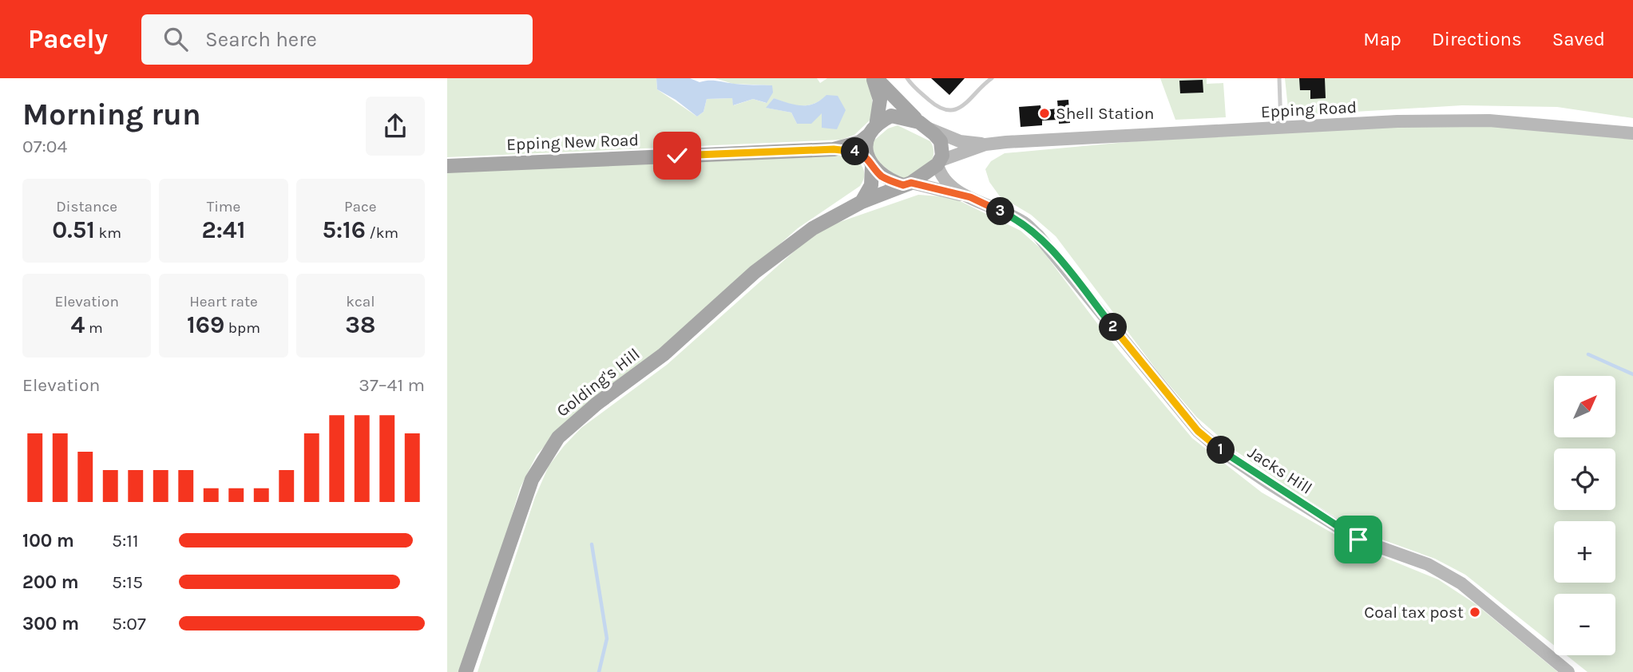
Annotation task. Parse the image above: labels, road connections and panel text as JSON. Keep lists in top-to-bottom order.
{
  "streets": {
    "main road": [
      "Epping Road",
      "Epping New Road",
      "Golding's Hill",
      "Jacks Hill"
    ]
  },
  "crossings": [
    ["Epping Road", "Epping New Road"],
    ["Epping Road", "Golding's Hill"],
    ["Epping New Road", "Golding's Hill"]
  ],
  "places": ["Shell Station", "Coal tax post"],
  "north": "top right",
  "page": {
    "header": "Pacely",
    "search": "Search here",
    "nav": ["Map", "Directions", "Saved"],
    "heading": ["Morning run", "07:04"],
    "pins": [
      "4",
      "3",
      "2",
      "1"
    ],
    "stats": [
      ["Distance", "0.51 km"],
      ["Time", "2:41"],
      ["Pace", "5:16 /km"],
      ["Elevation", "4 m"],
      ["Heart rate", "169 bpm"],
      ["kcal", "38"]
    ],
    "chart": ["Elevation", "37–41 m"],
    "map_buttons": ["+", "−"],
    "list": [
      {
        "name": "100 m",
        "note": "5:11"
      },
      {
        "name": "200 m",
        "note": "5:15"
      },
      {
        "name": "300 m",
        "note": "5:07"
      }
    ]
  }
}
